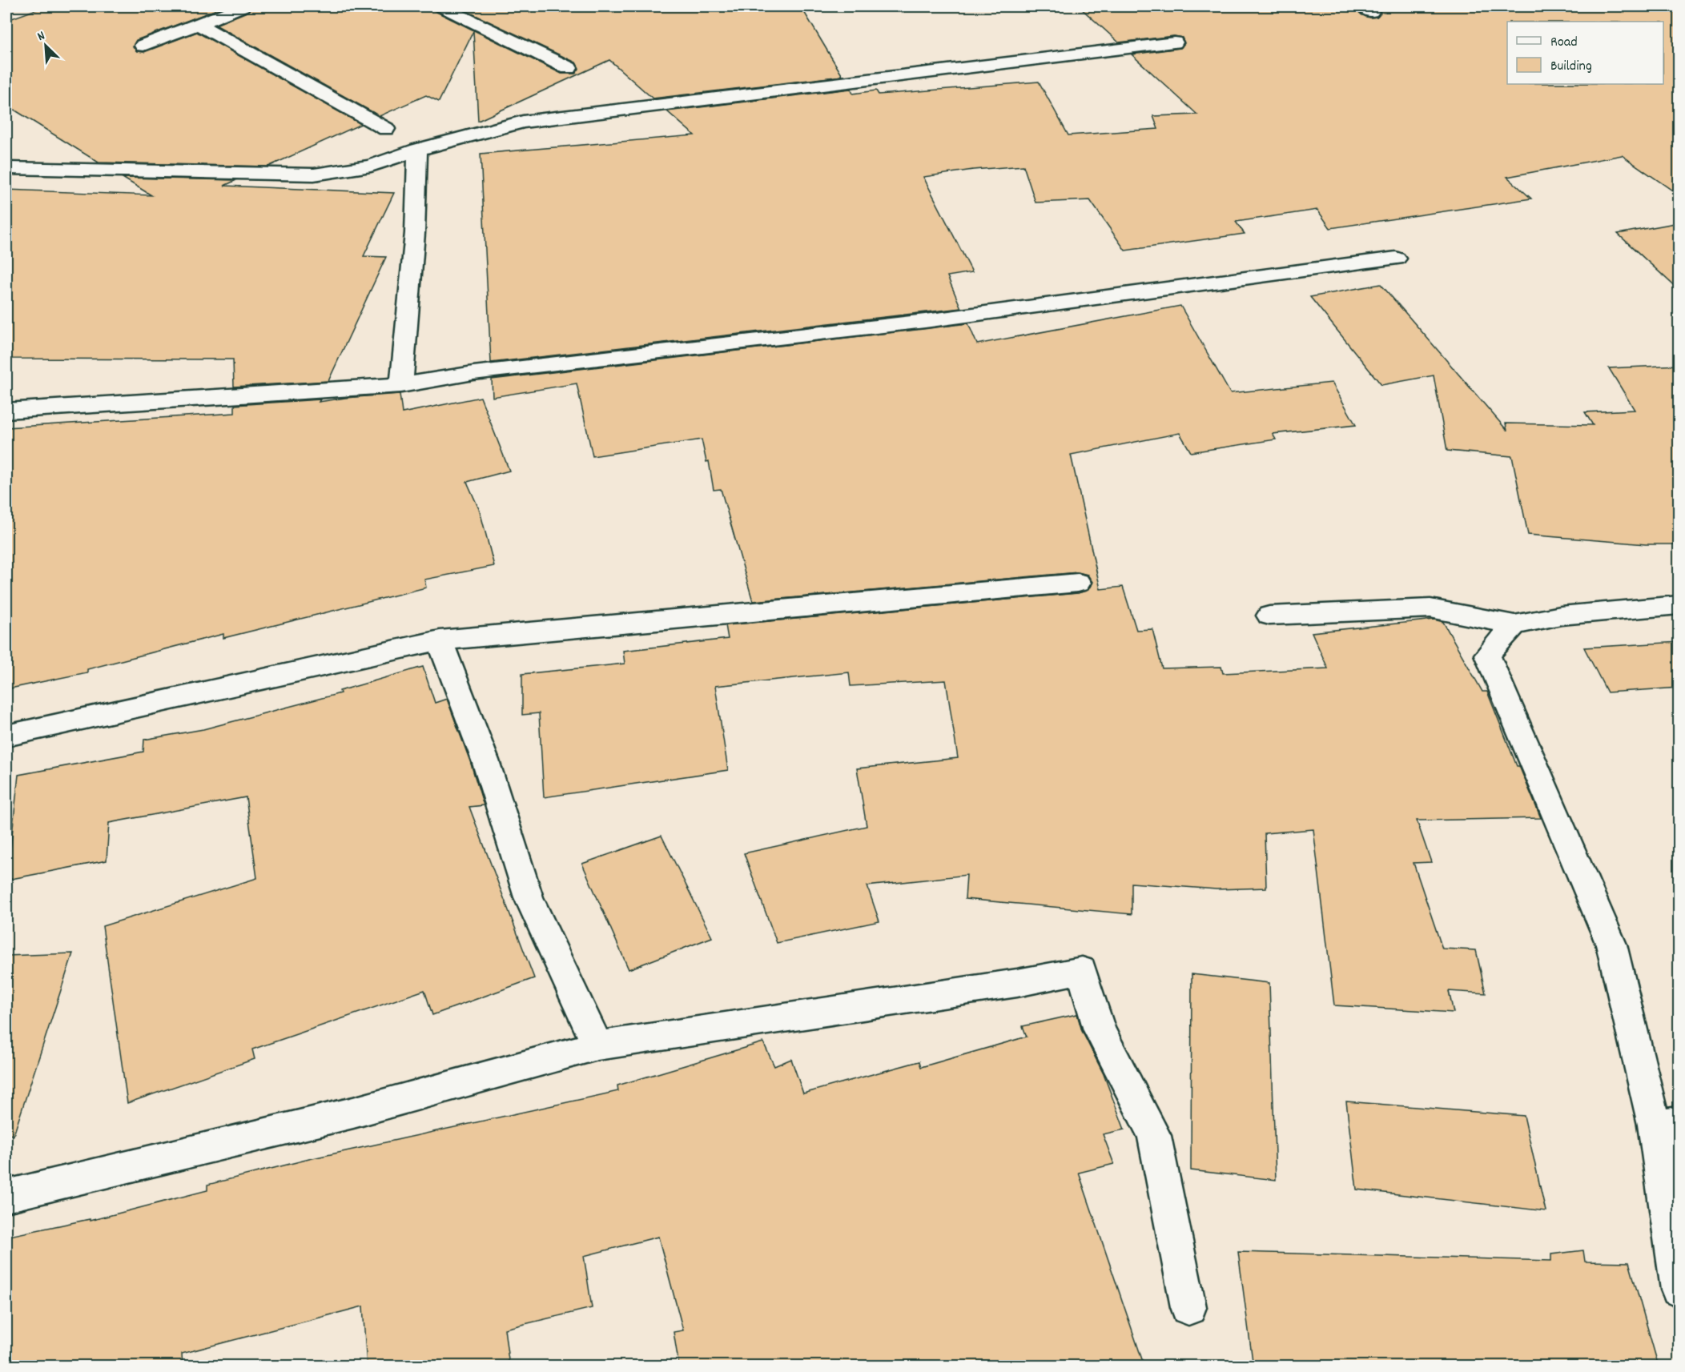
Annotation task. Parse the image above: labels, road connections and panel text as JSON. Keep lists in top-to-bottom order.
{
  "legend": ["Road", "Building"],
  "north": "top left"
}
